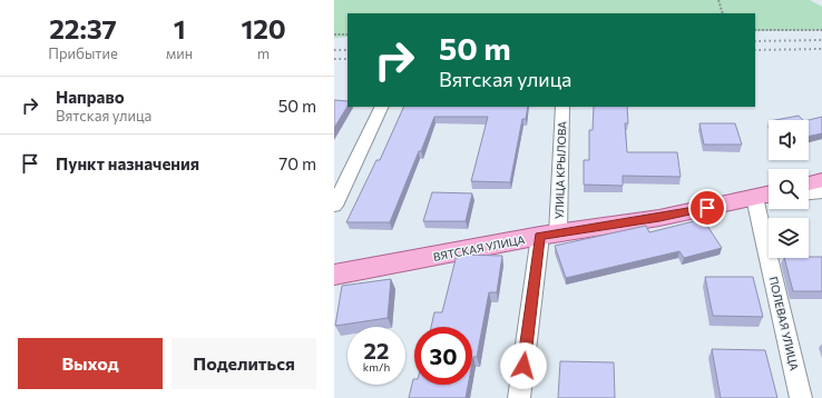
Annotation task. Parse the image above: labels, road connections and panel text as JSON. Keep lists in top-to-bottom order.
{
  "streets": {
    "main road": ["ВЯТСКАЯ УЛИЦА"],
    "street": ["УЛИЦА КРЫЛОВА", "ПОЛЕВАЯ УЛИЦА"]
  },
  "crossings": [
    ["УЛИЦА КРЫЛОВА", "ВЯТСКАЯ УЛИЦА"],
    ["ВЯТСКАЯ УЛИЦА", "ПОЛЕВАЯ УЛИЦА"]
  ],
  "page": {
    "eta": [
      "22:37",
      "Прибытие",
      "1",
      "мин",
      "120",
      "m"
    ],
    "turn": ["50 m", "Вятская улица"],
    "list": [
      {
        "name": "Направо",
        "note": "Вятская улица",
        "value": "50 m"
      },
      {
        "name": "Пункт назначения",
        "value": "70 m"
      }
    ],
    "speed": "22 km/h",
    "limit": "30",
    "buttons": ["Выход", "Поделиться"]
  }
}
